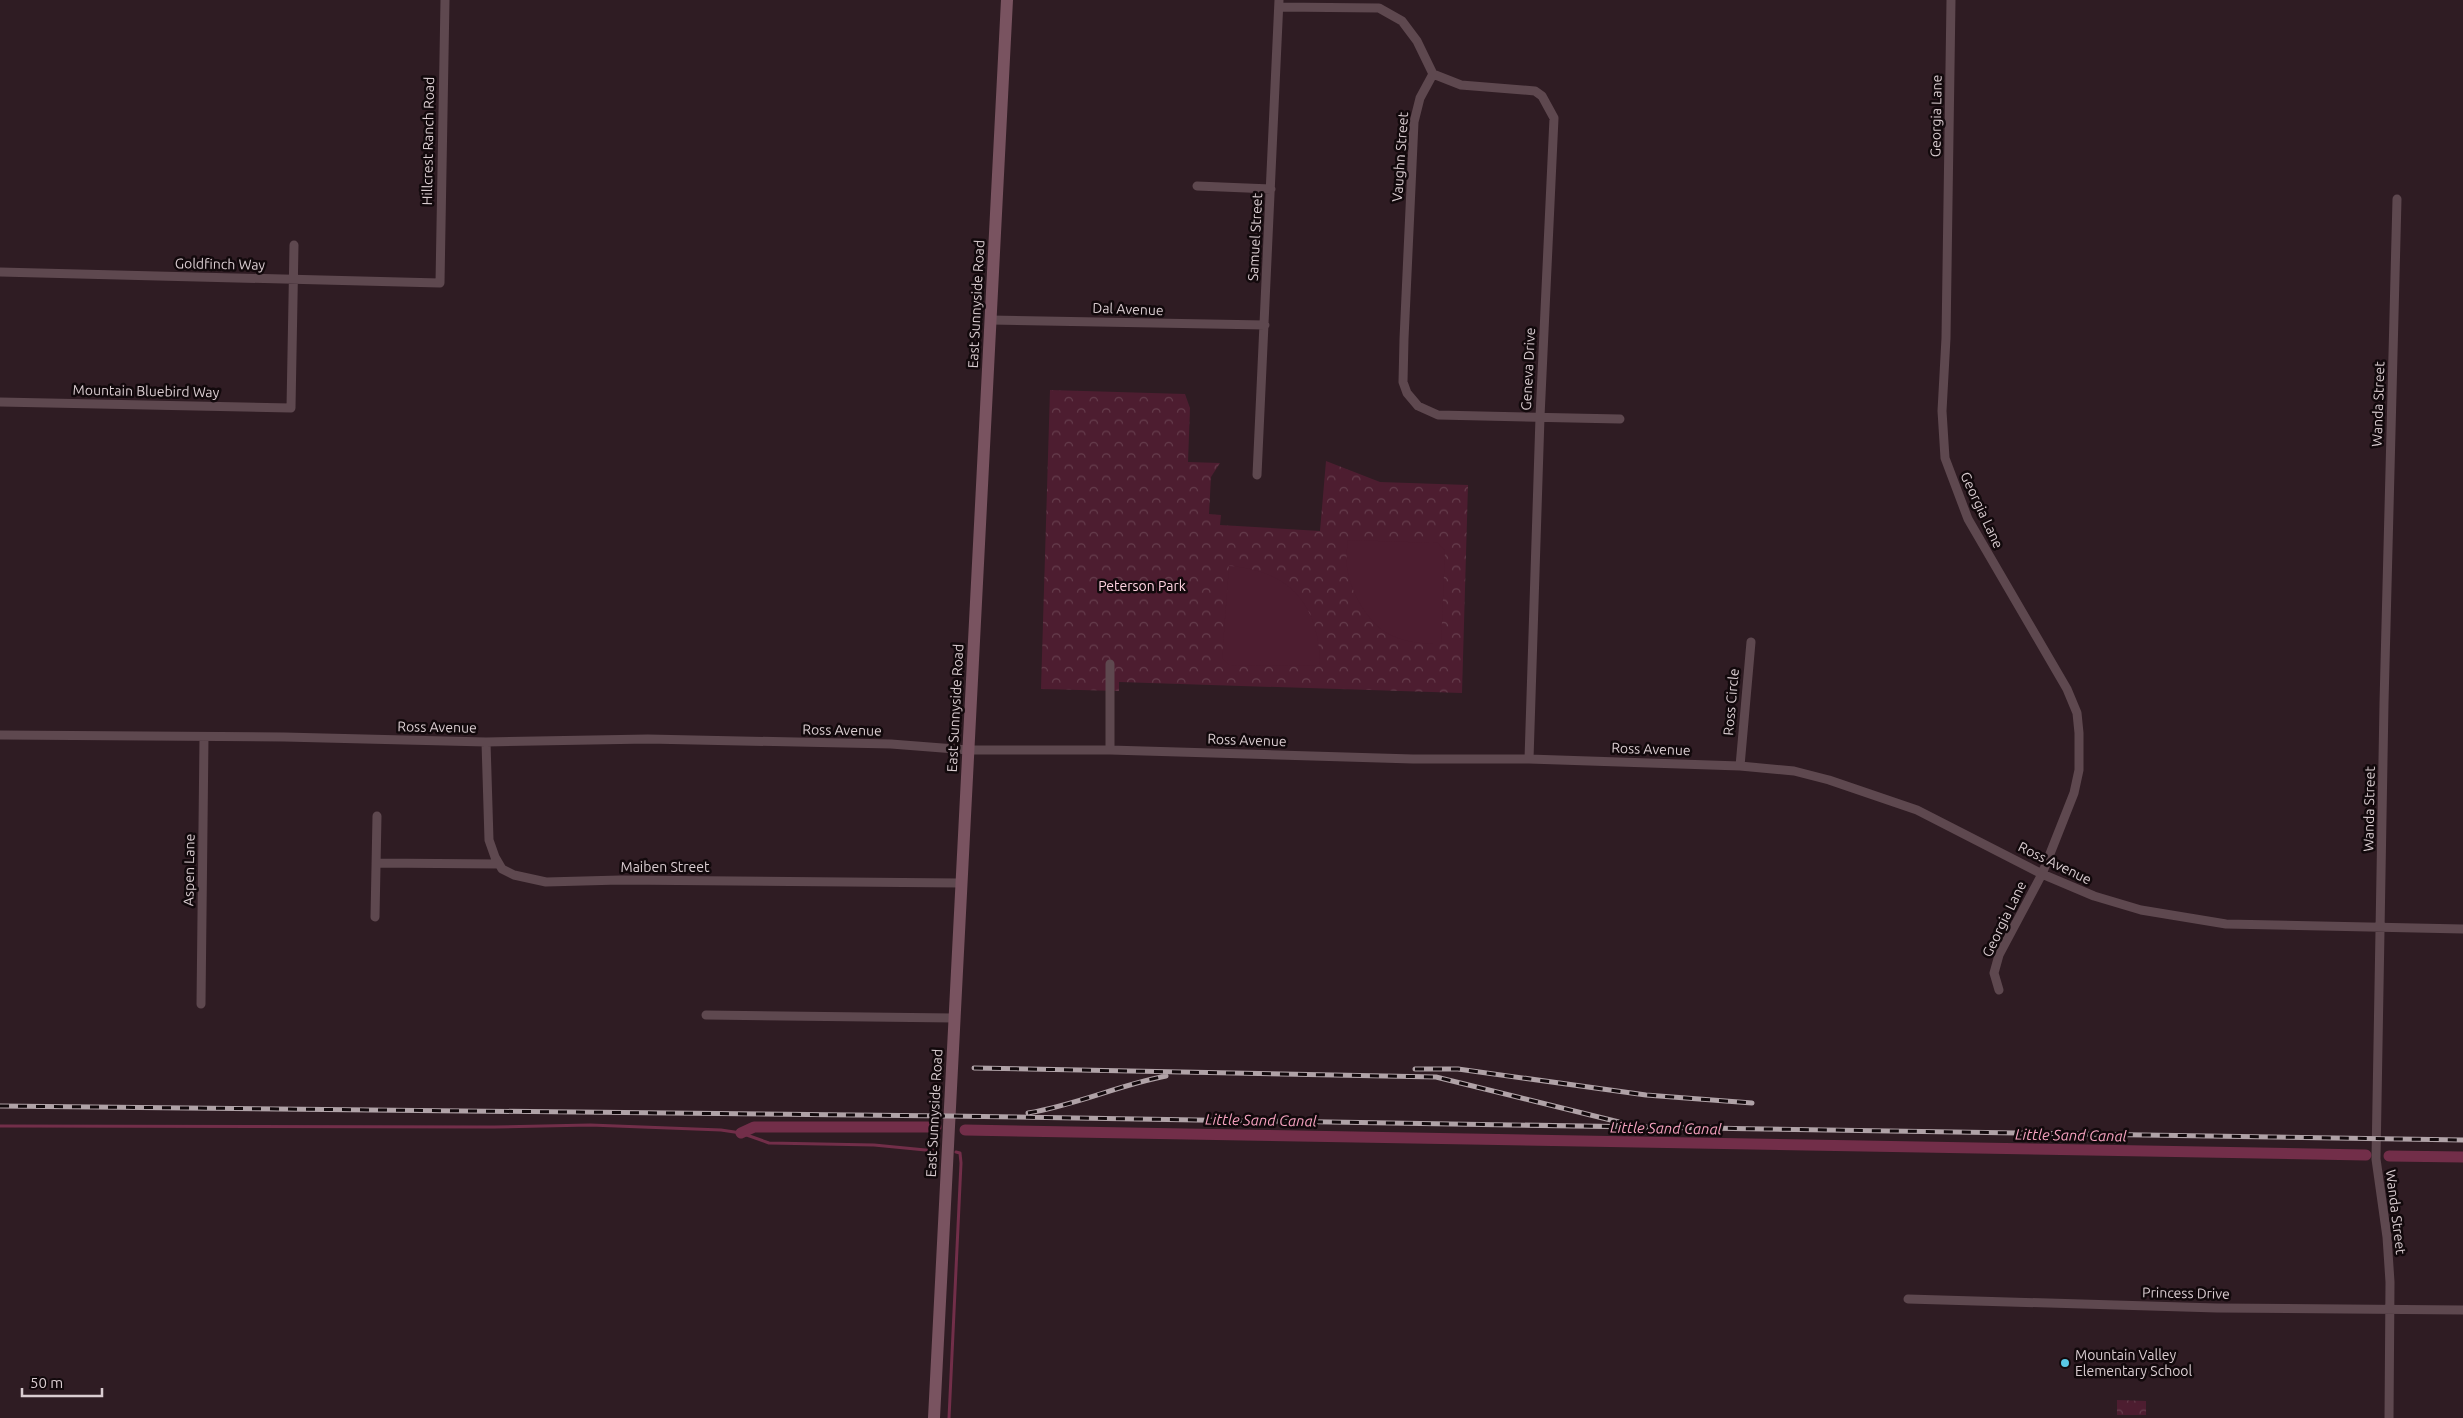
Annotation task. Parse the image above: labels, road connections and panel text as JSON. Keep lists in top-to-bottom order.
{
  "streets": {
    "main road": ["East Sunnyside Road"],
    "street": [
      "Georgia Lane",
      "Hillcrest Ranch Road",
      "Vaughn Street",
      "Samuel Street",
      "Goldfinch Way",
      "Dal Avenue",
      "Geneva Drive",
      "Mountain Bluebird Way",
      "Wanda Street",
      "Ross Circle",
      "Ross Avenue",
      "Maiben Street",
      "Aspen Lane",
      "Princess Drive"
    ]
  },
  "crossings": [
    ["Georgia Lane", "Ross Avenue"],
    ["Hillcrest Ranch Road", "Goldfinch Way"],
    ["Vaughn Street", "Geneva Drive"],
    ["Samuel Street", "Dal Avenue"],
    ["Goldfinch Way", "Mountain Bluebird Way"],
    ["East Sunnyside Road", "Dal Avenue"],
    ["East Sunnyside Road", "Ross Avenue"],
    ["East Sunnyside Road", "Maiben Street"],
    ["Geneva Drive", "Ross Avenue"],
    ["Wanda Street", "Ross Avenue"],
    ["Wanda Street", "Princess Drive"],
    ["Ross Circle", "Ross Avenue"],
    ["Ross Avenue", "Aspen Lane"]
  ],
  "water": ["Little Sand Canal"],
  "parks": ["Peterson Park"],
  "places": ["Mountain Valley Elementary School"],
  "scale_bar": "50 m"
}
